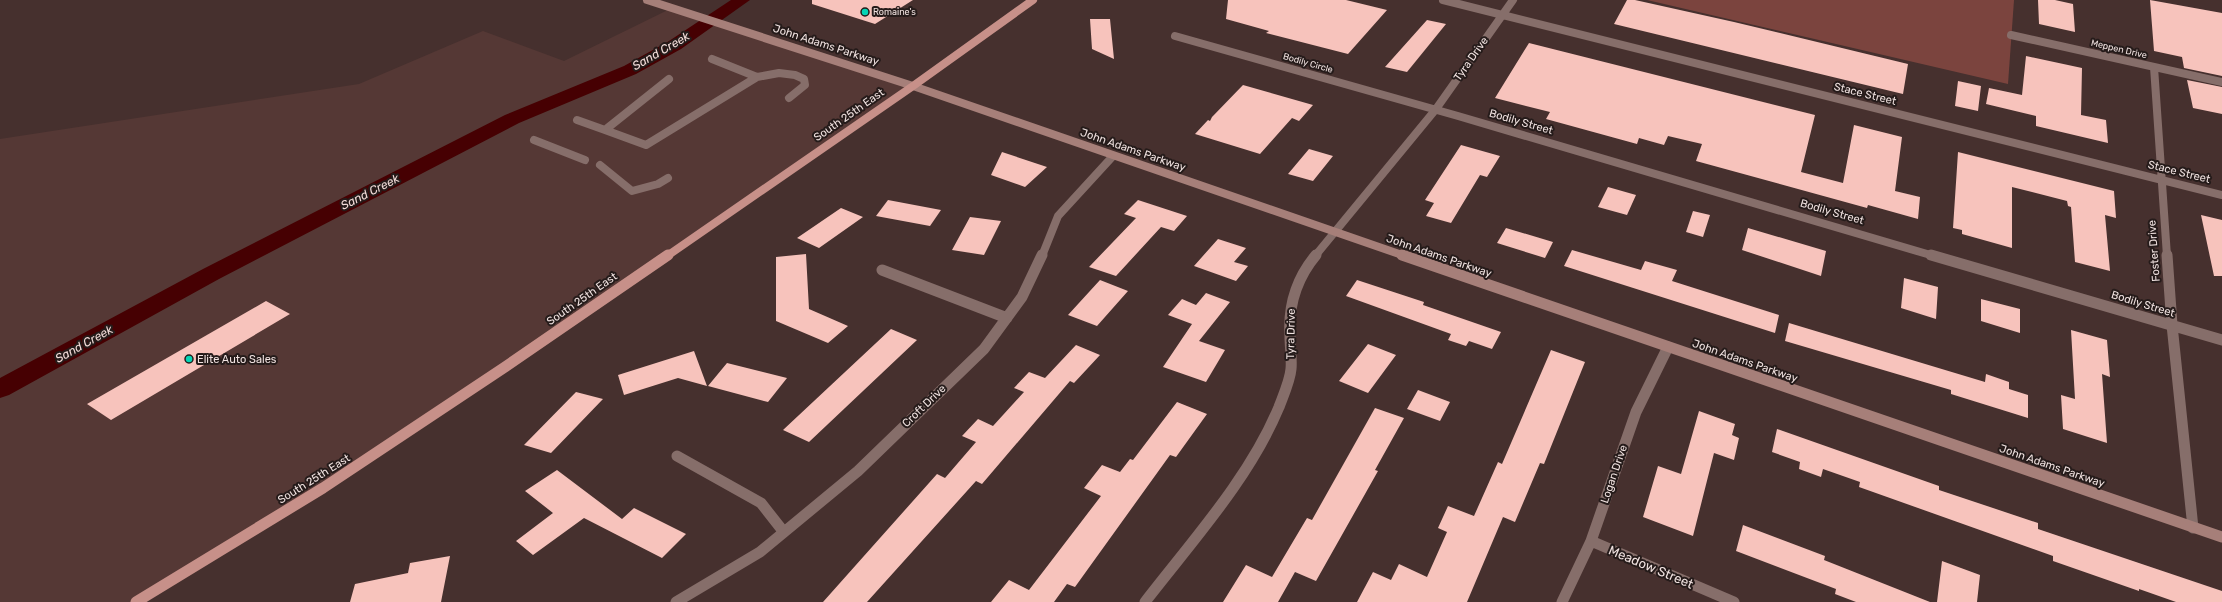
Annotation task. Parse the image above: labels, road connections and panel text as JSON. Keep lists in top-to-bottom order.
{
  "streets": {
    "main road": ["South 25th East"],
    "street": [
      "John Adams Parkway",
      "Meppen Drive",
      "Tyra Drive",
      "Bodily Circle",
      "Stace Street",
      "Bodily Street",
      "Foster Drive",
      "Croft Drive",
      "Logan Drive",
      "Meadow Street"
    ]
  },
  "crossings": [
    ["John Adams Parkway", "Tyra Drive"],
    ["John Adams Parkway", "South 25th East"],
    ["John Adams Parkway", "Foster Drive"],
    ["John Adams Parkway", "Croft Drive"],
    ["John Adams Parkway", "Logan Drive"],
    ["Meppen Drive", "Foster Drive"],
    ["Tyra Drive", "Bodily Circle"],
    ["Tyra Drive", "Stace Street"],
    ["Tyra Drive", "Bodily Street"],
    ["Bodily Circle", "Bodily Street"],
    ["Stace Street", "Foster Drive"],
    ["Bodily Street", "Foster Drive"],
    ["Logan Drive", "Meadow Street"]
  ],
  "water": ["Sand Creek"],
  "places": ["Romaine's", "Elite Auto Sales"]
}
